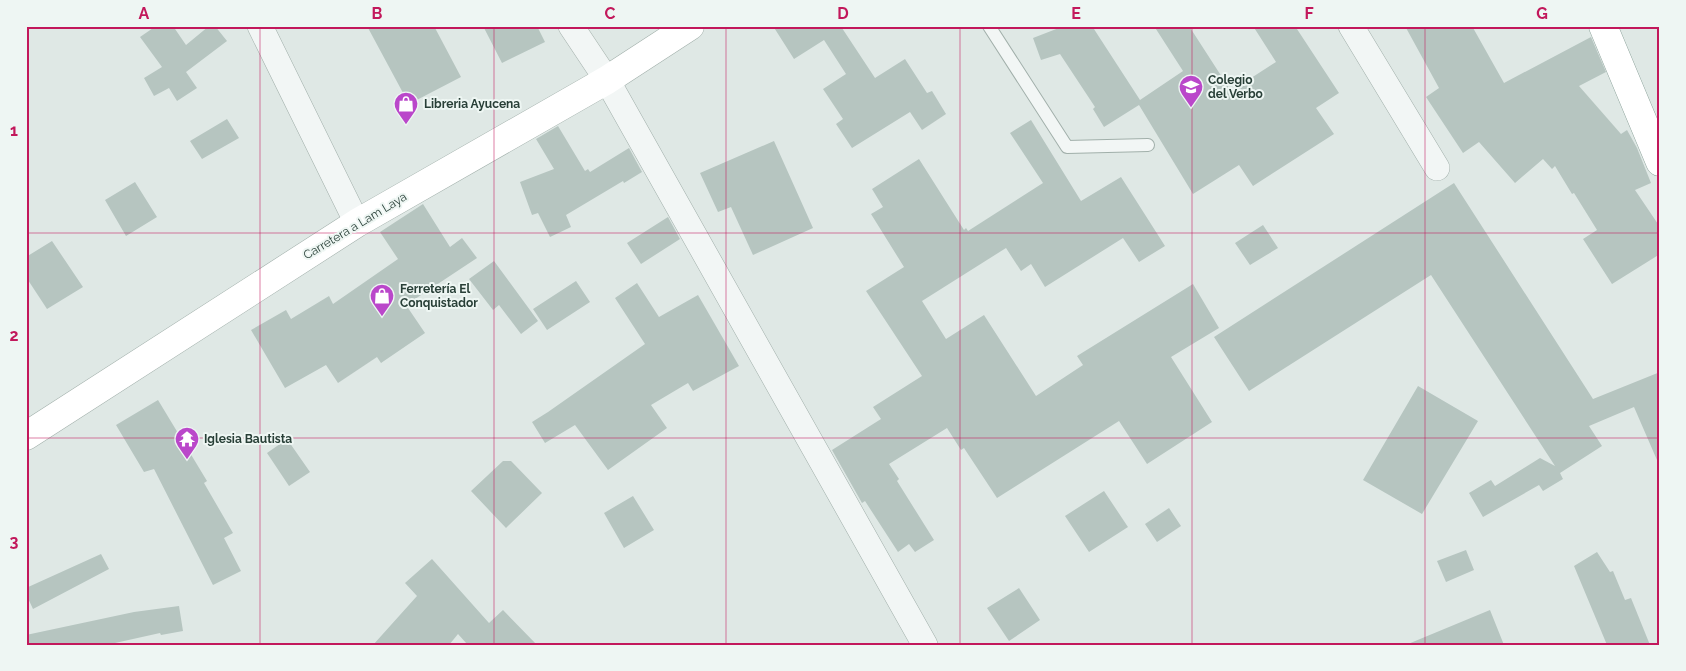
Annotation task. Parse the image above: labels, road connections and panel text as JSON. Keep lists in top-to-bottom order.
{
  "streets": {
    "main road": ["Carretera a Lam Laya"]
  },
  "places": {
    "school or university": ["Colegio del Verbo"],
    "shop": ["Libreria Ayucena", "Ferretería El Conquistador"],
    "temple": ["Iglesia Bautista"]
  },
  "grid": {
    "columns": [
      "A",
      "B",
      "C",
      "D",
      "E",
      "F",
      "G"
    ],
    "rows": ["1", "2", "3"]
  }
}
